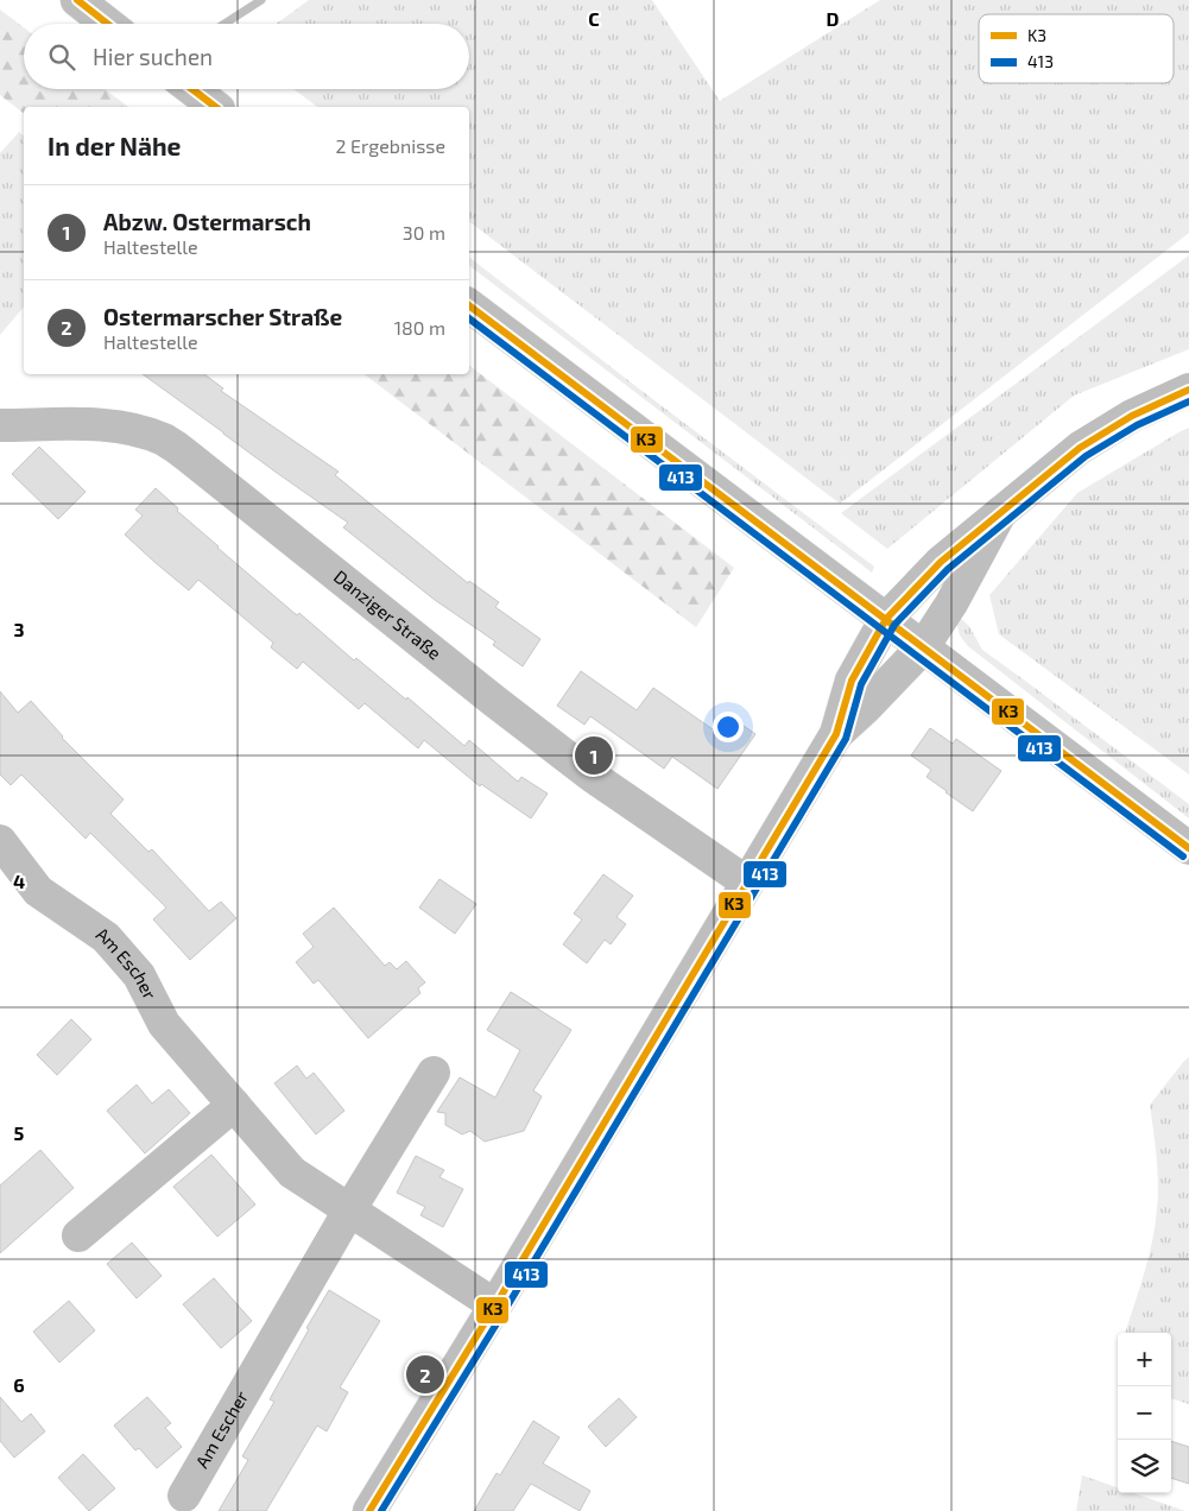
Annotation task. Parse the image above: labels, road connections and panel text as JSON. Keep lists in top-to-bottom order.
{
  "streets": {
    "street": ["Danziger Straße", "Am Escher"]
  },
  "lines": ["transit line K3", "transit line 413"],
  "legend": ["K3", "413"],
  "page": {
    "search": "Hier suchen",
    "heading": ["In der Nähe", "2 Ergebnisse"],
    "list": [
      {
        "mark": "1",
        "name": "Abzw. Ostermarsch",
        "note": "Haltestelle",
        "value": "30 m"
      },
      {
        "mark": "2",
        "name": "Ostermarscher Straße",
        "note": "Haltestelle",
        "value": "180 m"
      }
    ],
    "pins": ["1", "2"],
    "map_buttons": ["+", "−"]
  },
  "grid": {
    "columns": ["C", "D"],
    "rows": [
      "3",
      "4",
      "5",
      "6"
    ]
  }
}
